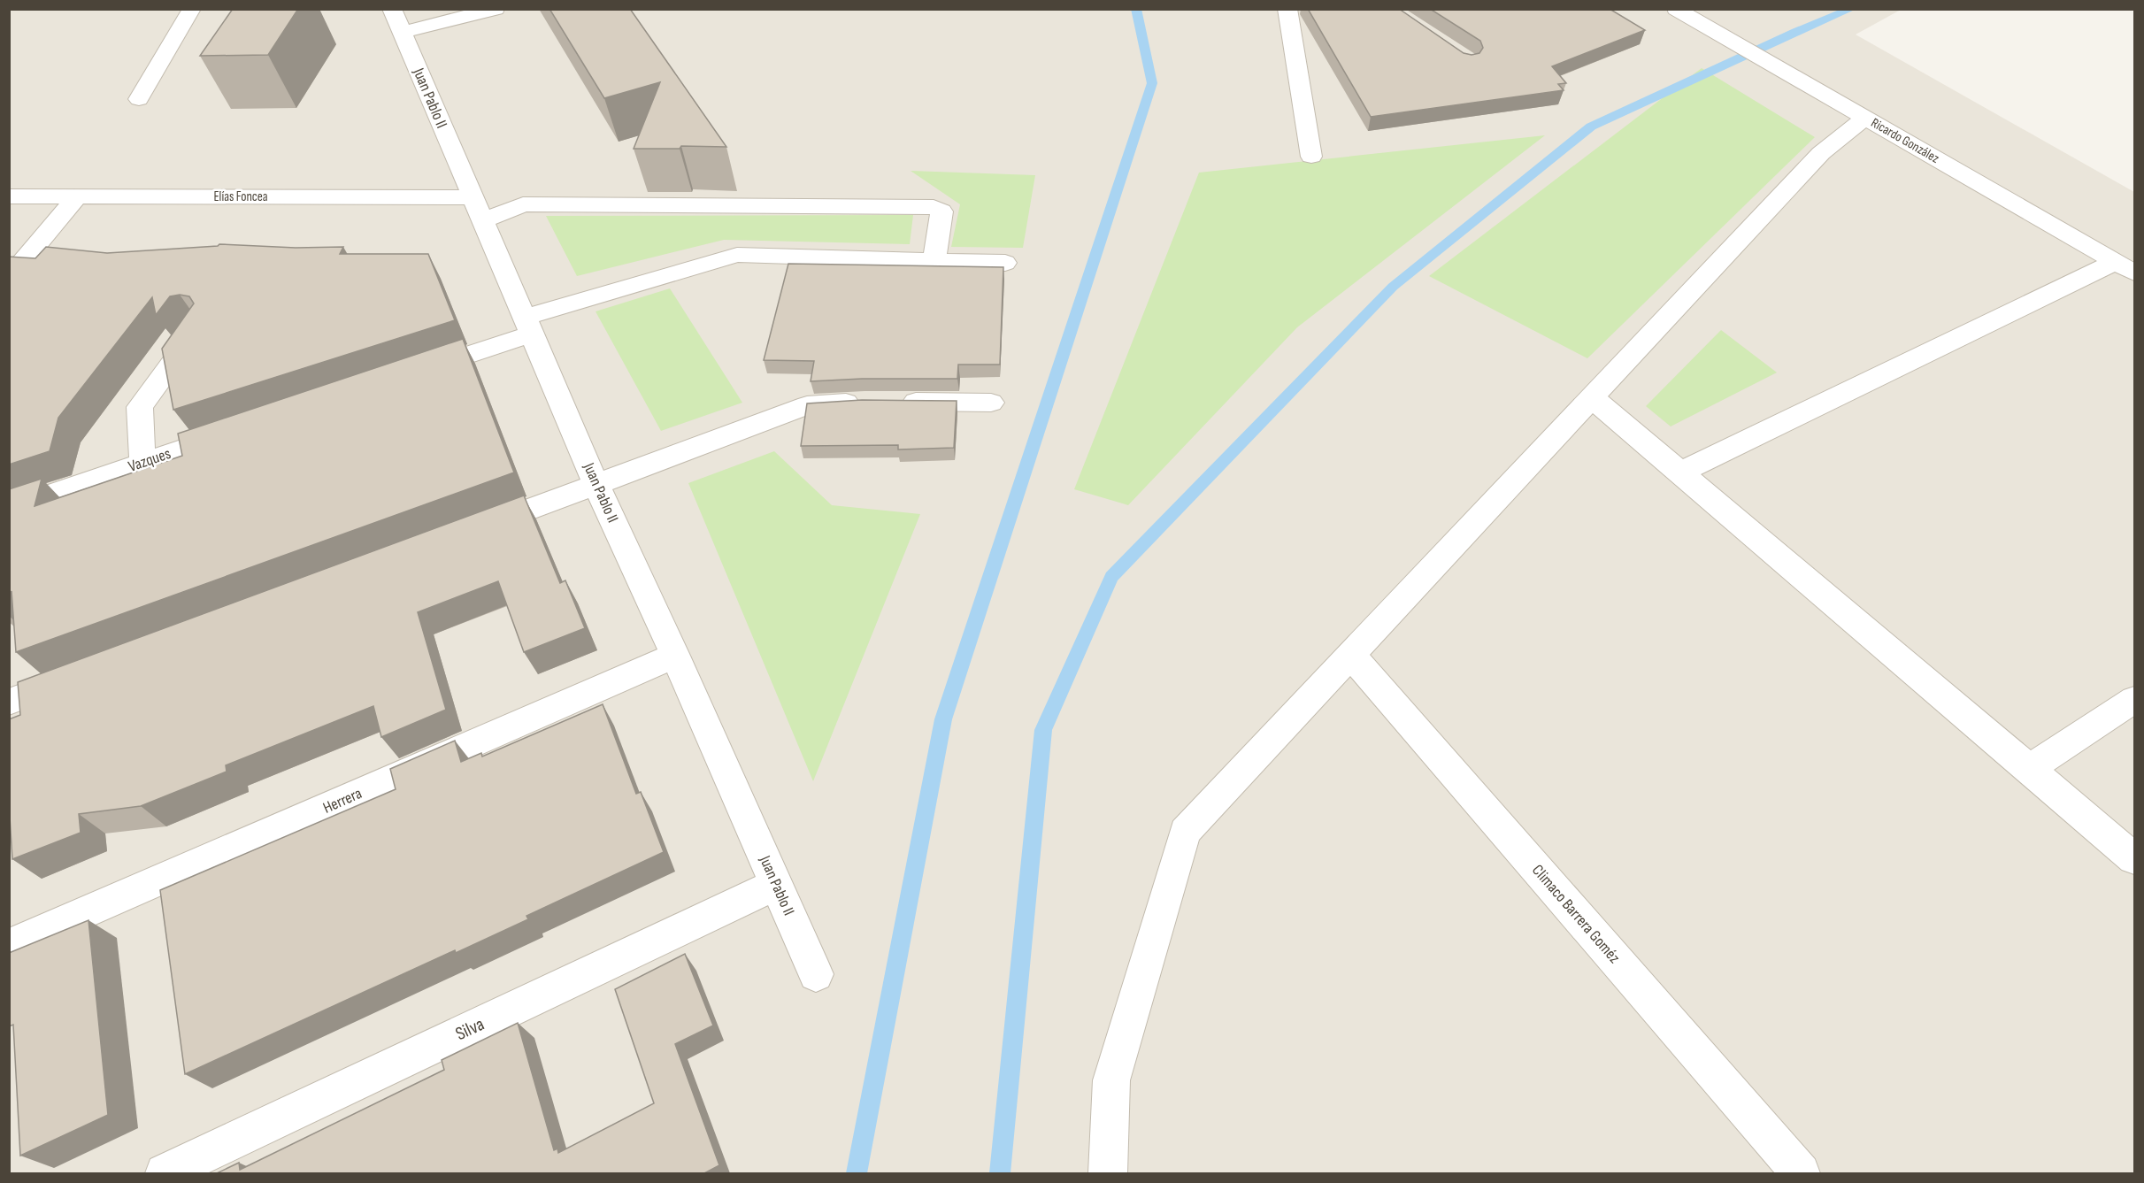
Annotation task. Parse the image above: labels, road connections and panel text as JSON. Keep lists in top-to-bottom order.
{
  "streets": {
    "street": [
      "Juan Pablo II",
      "Ricardo González",
      "Elías Foncea",
      "Vazques",
      "Herrera",
      "Climaco Barrera Goméz",
      "Silva"
    ]
  },
  "crossings": [
    ["Juan Pablo II", "Elías Foncea"],
    ["Juan Pablo II", "Herrera"],
    ["Juan Pablo II", "Silva"]
  ]
}
